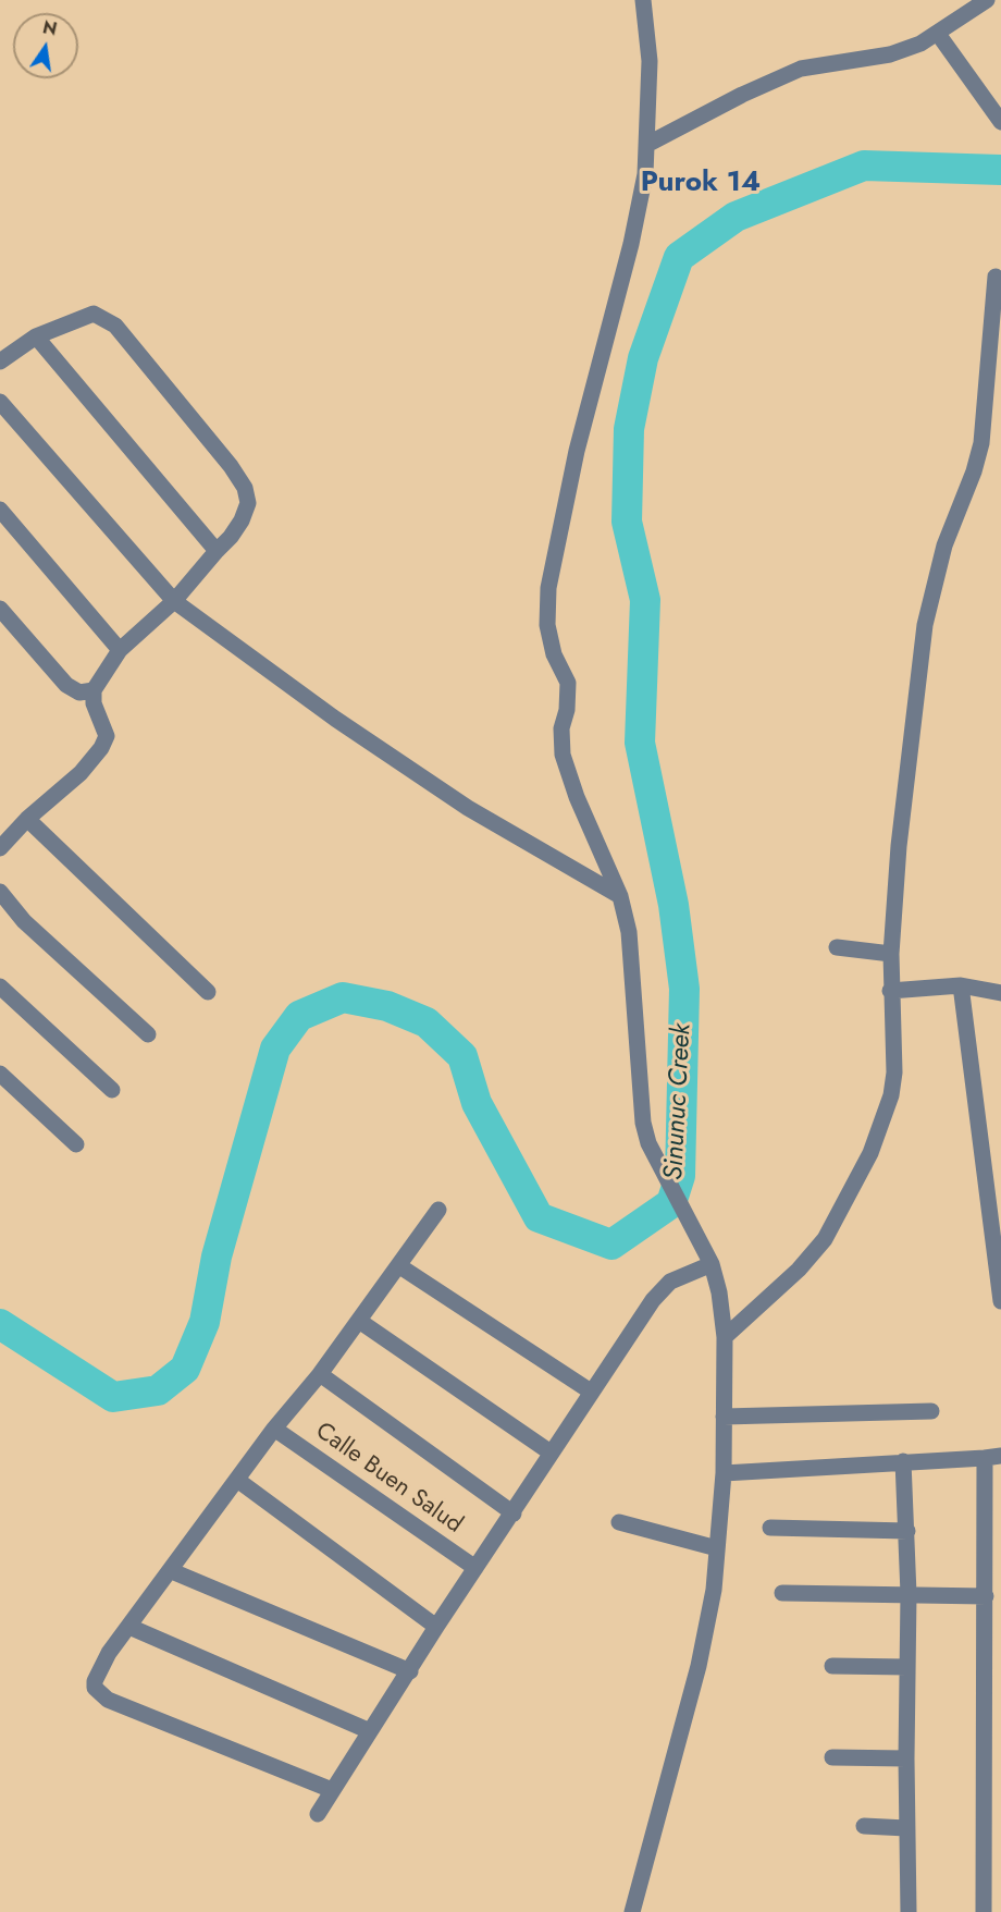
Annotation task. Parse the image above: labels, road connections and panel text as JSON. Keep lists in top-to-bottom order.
{
  "streets": {
    "street": ["Calle Buen Salud"]
  },
  "districts": ["Purok 14"],
  "water": ["Sinunuc Creek"],
  "north": "top"
}
